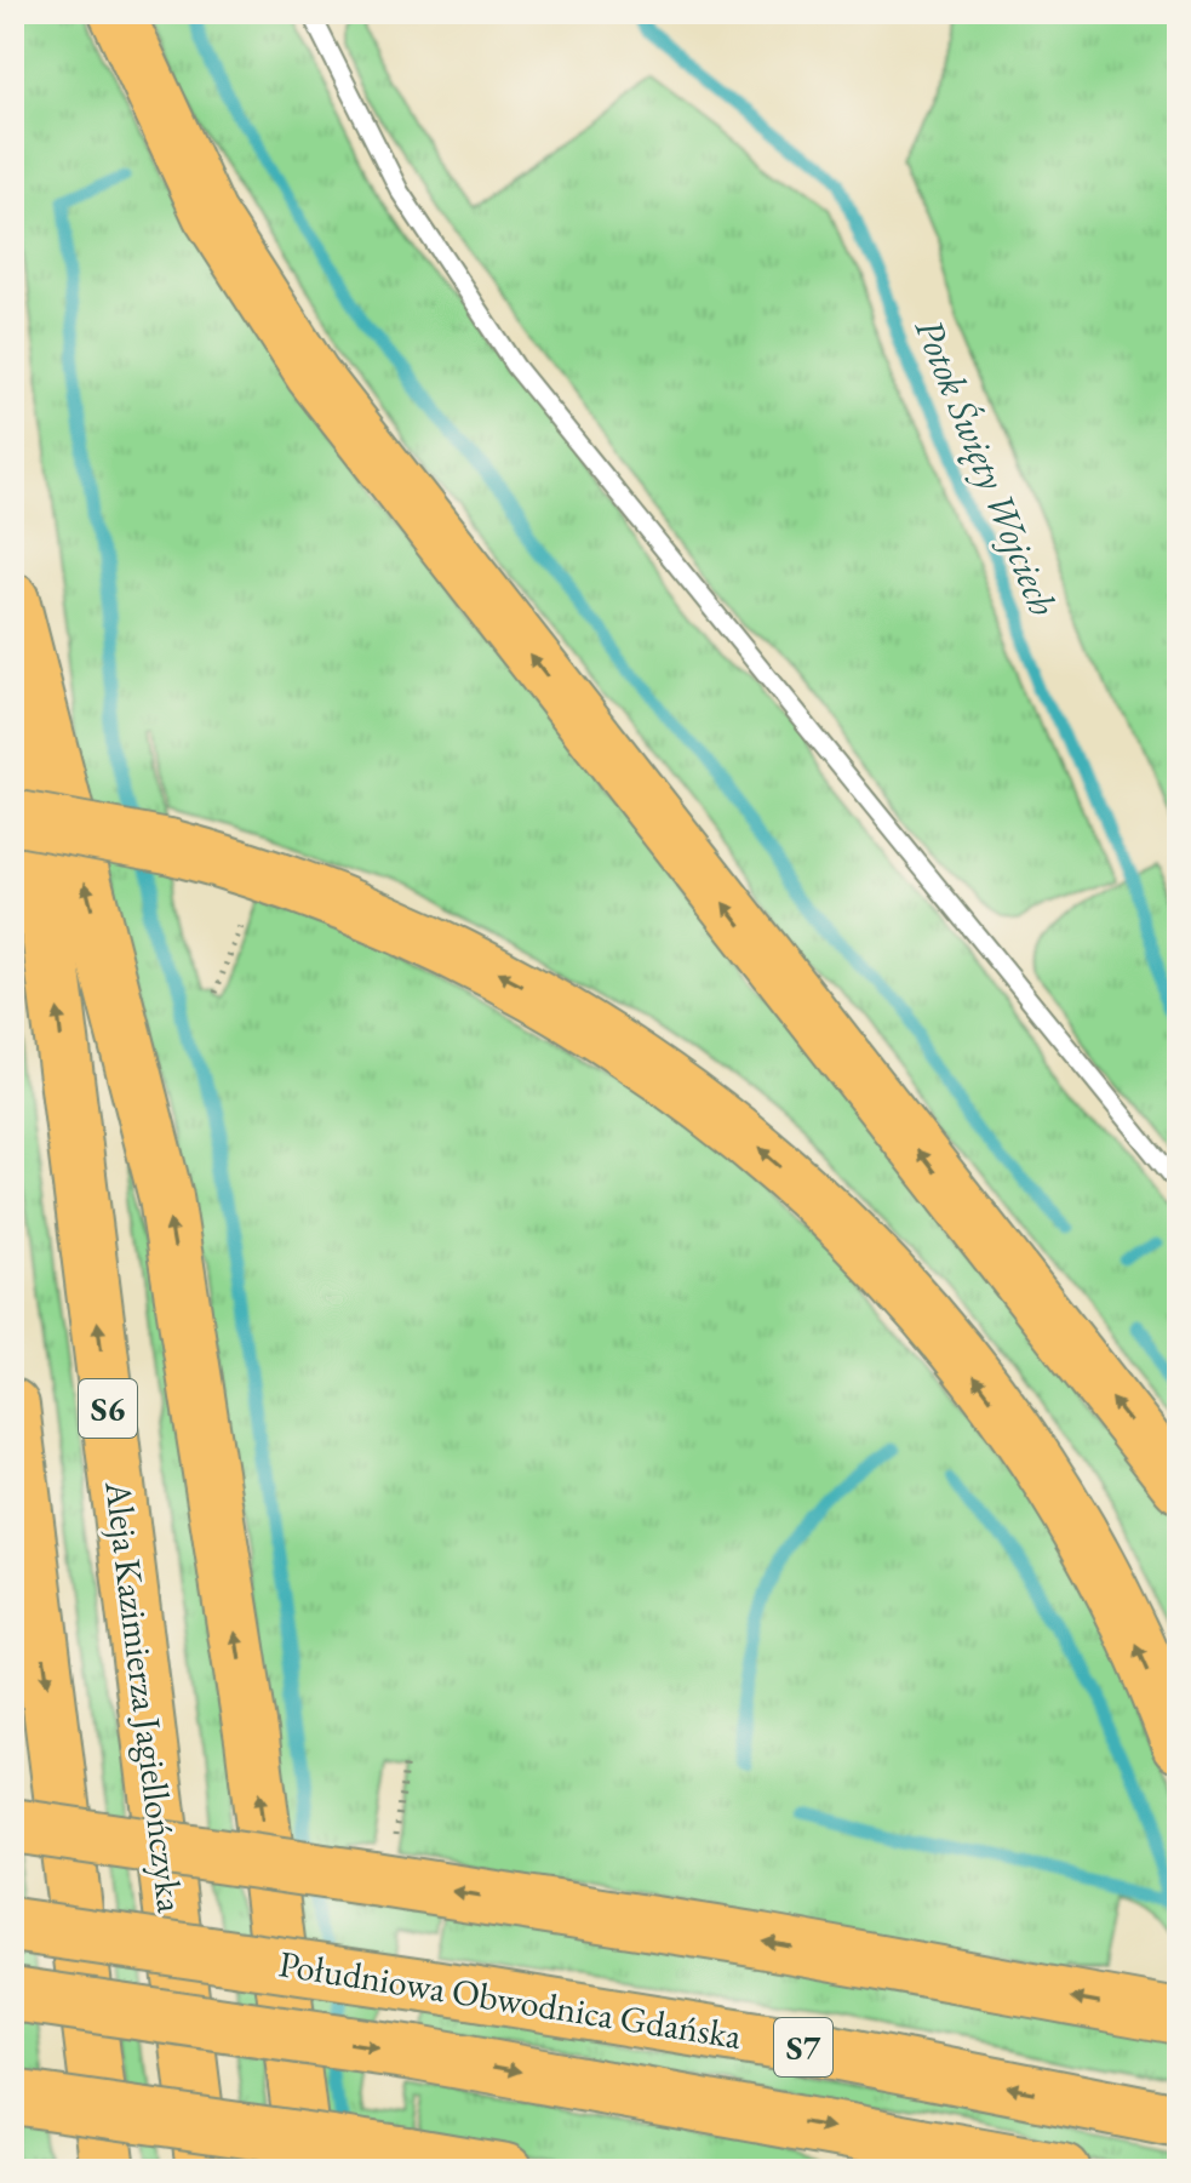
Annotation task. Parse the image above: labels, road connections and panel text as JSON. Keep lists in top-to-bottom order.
{
  "streets": {
    "highway": [
      "S6",
      "Aleja Kazimierza Jagiellończyka",
      "Południowa Obwodnica Gdańska",
      "S7"
    ]
  },
  "water": ["Potok Święty Wojciech"]
}
